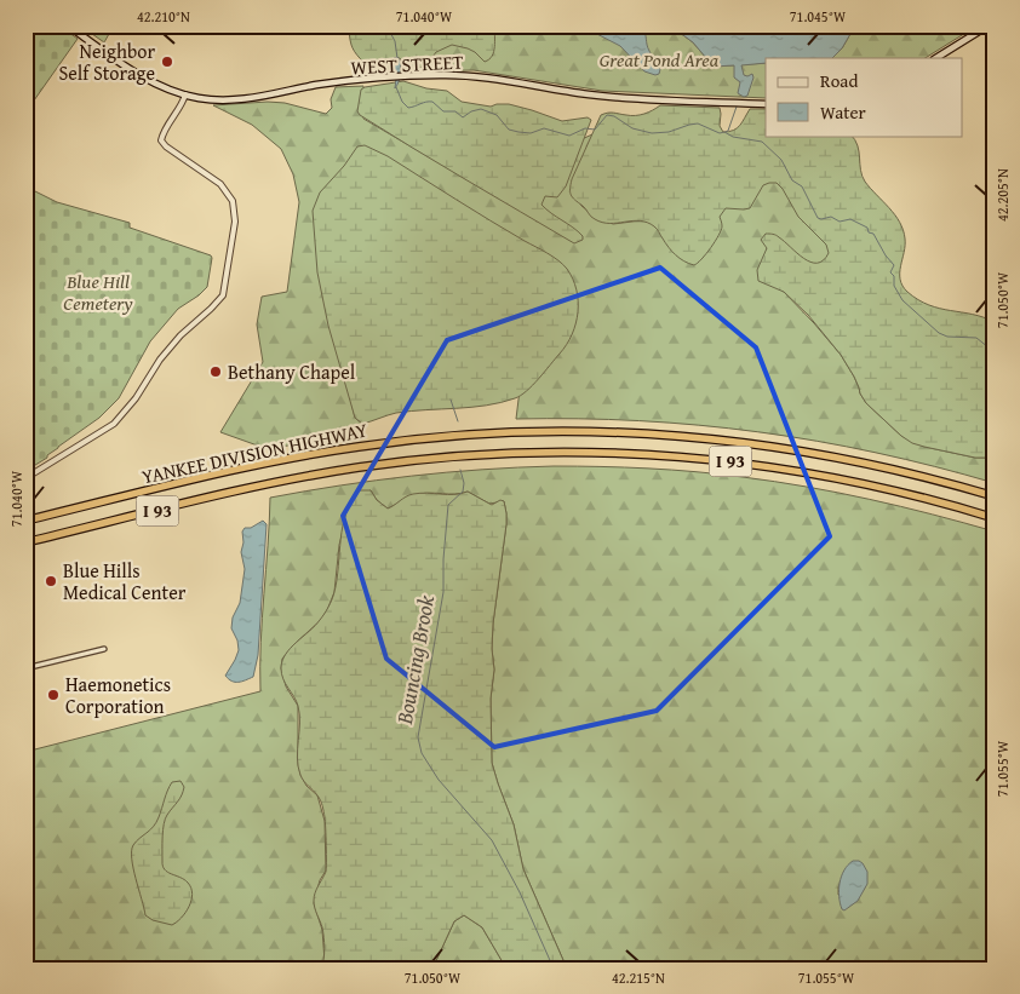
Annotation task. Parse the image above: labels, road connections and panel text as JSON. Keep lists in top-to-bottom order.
{
  "streets": {
    "highway": ["YANKEE DIVISION HIGHWAY", "I 93"],
    "main road": ["WEST STREET"]
  },
  "water": ["Bouncing Brook"],
  "parks": ["Great Pond Area", "Blue Hill Cemetery"],
  "places": [
    "Neighbor Self Storage",
    "Bethany Chapel",
    "Blue Hills Medical Center",
    "Haemonetics Corporation"
  ],
  "legend": ["Road", "Water"],
  "coordinates": [
    "42.210°N",
    "71.040°W",
    "71.045°W",
    "42.205°N",
    "71.050°W",
    "71.055°W",
    "42.215°N"
  ]
}
